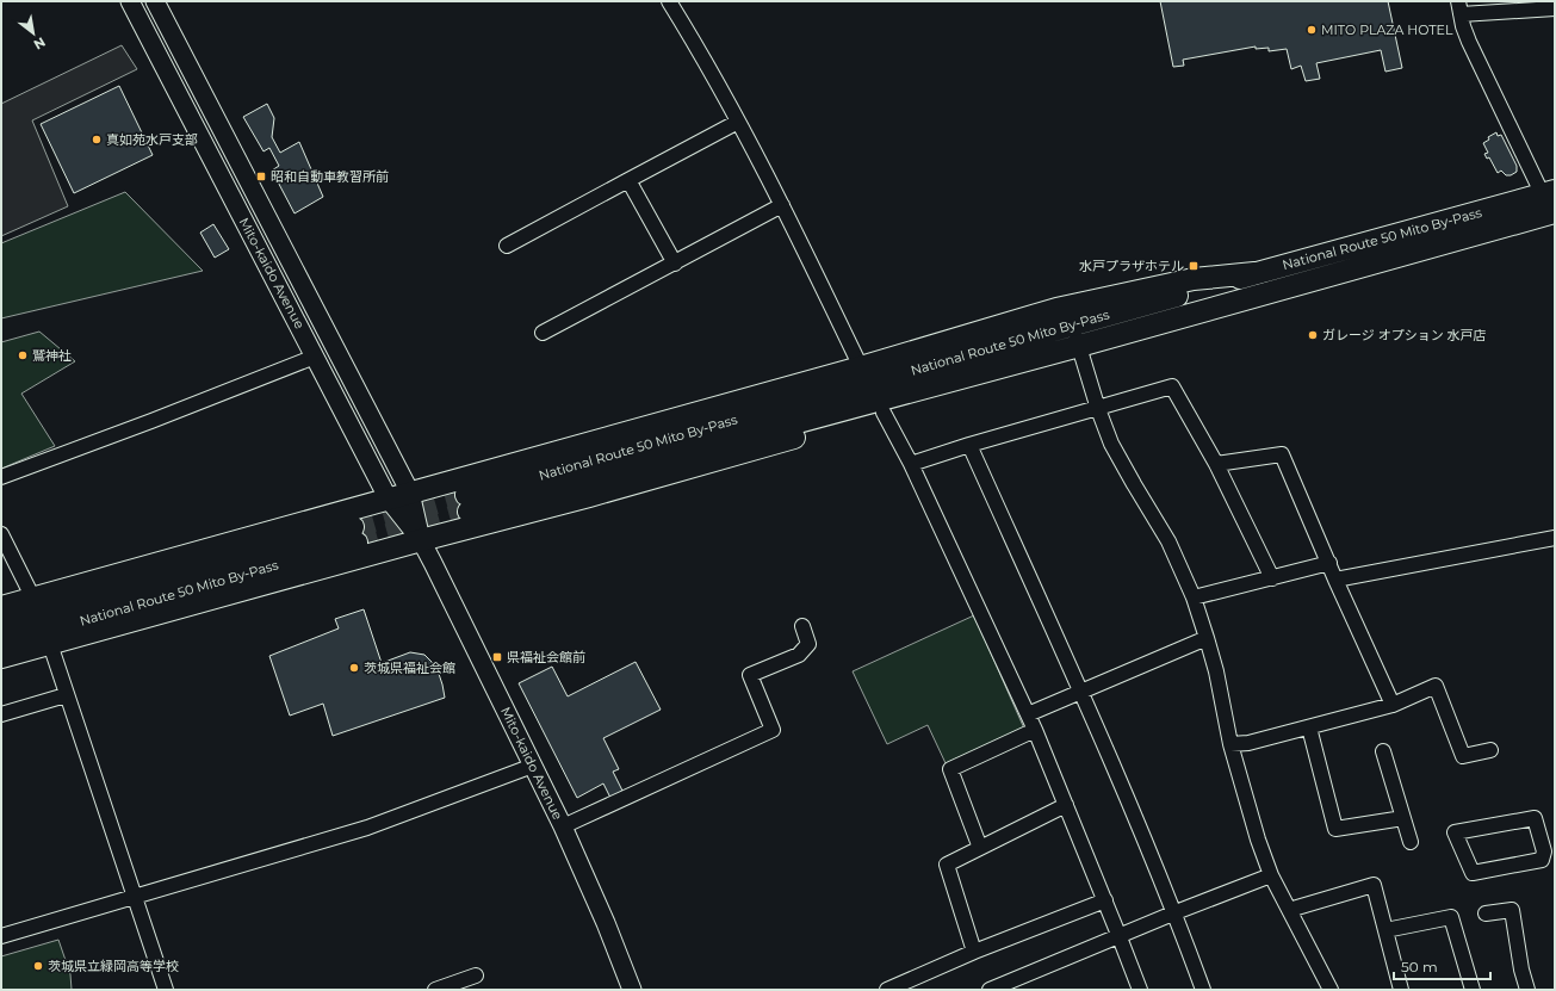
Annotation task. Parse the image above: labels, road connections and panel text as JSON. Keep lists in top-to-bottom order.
{
  "streets": {
    "highway": ["National Route 50 Mito By-Pass"],
    "main road": ["Mito-kaido Avenue"]
  },
  "places": {
    "other": [
      "MITO PLAZA HOTEL",
      "真如苑水戸支部",
      "ガレージ オプション 水戸店",
      "鷲神社",
      "茨城県福祉会館",
      "茨城県立緑岡高等学校"
    ],
    "transit": ["昭和自動車教習所前", "水戸プラザホテル", "県福祉会館前"]
  },
  "scale_bar": "50 m",
  "north": "bottom right"
}
